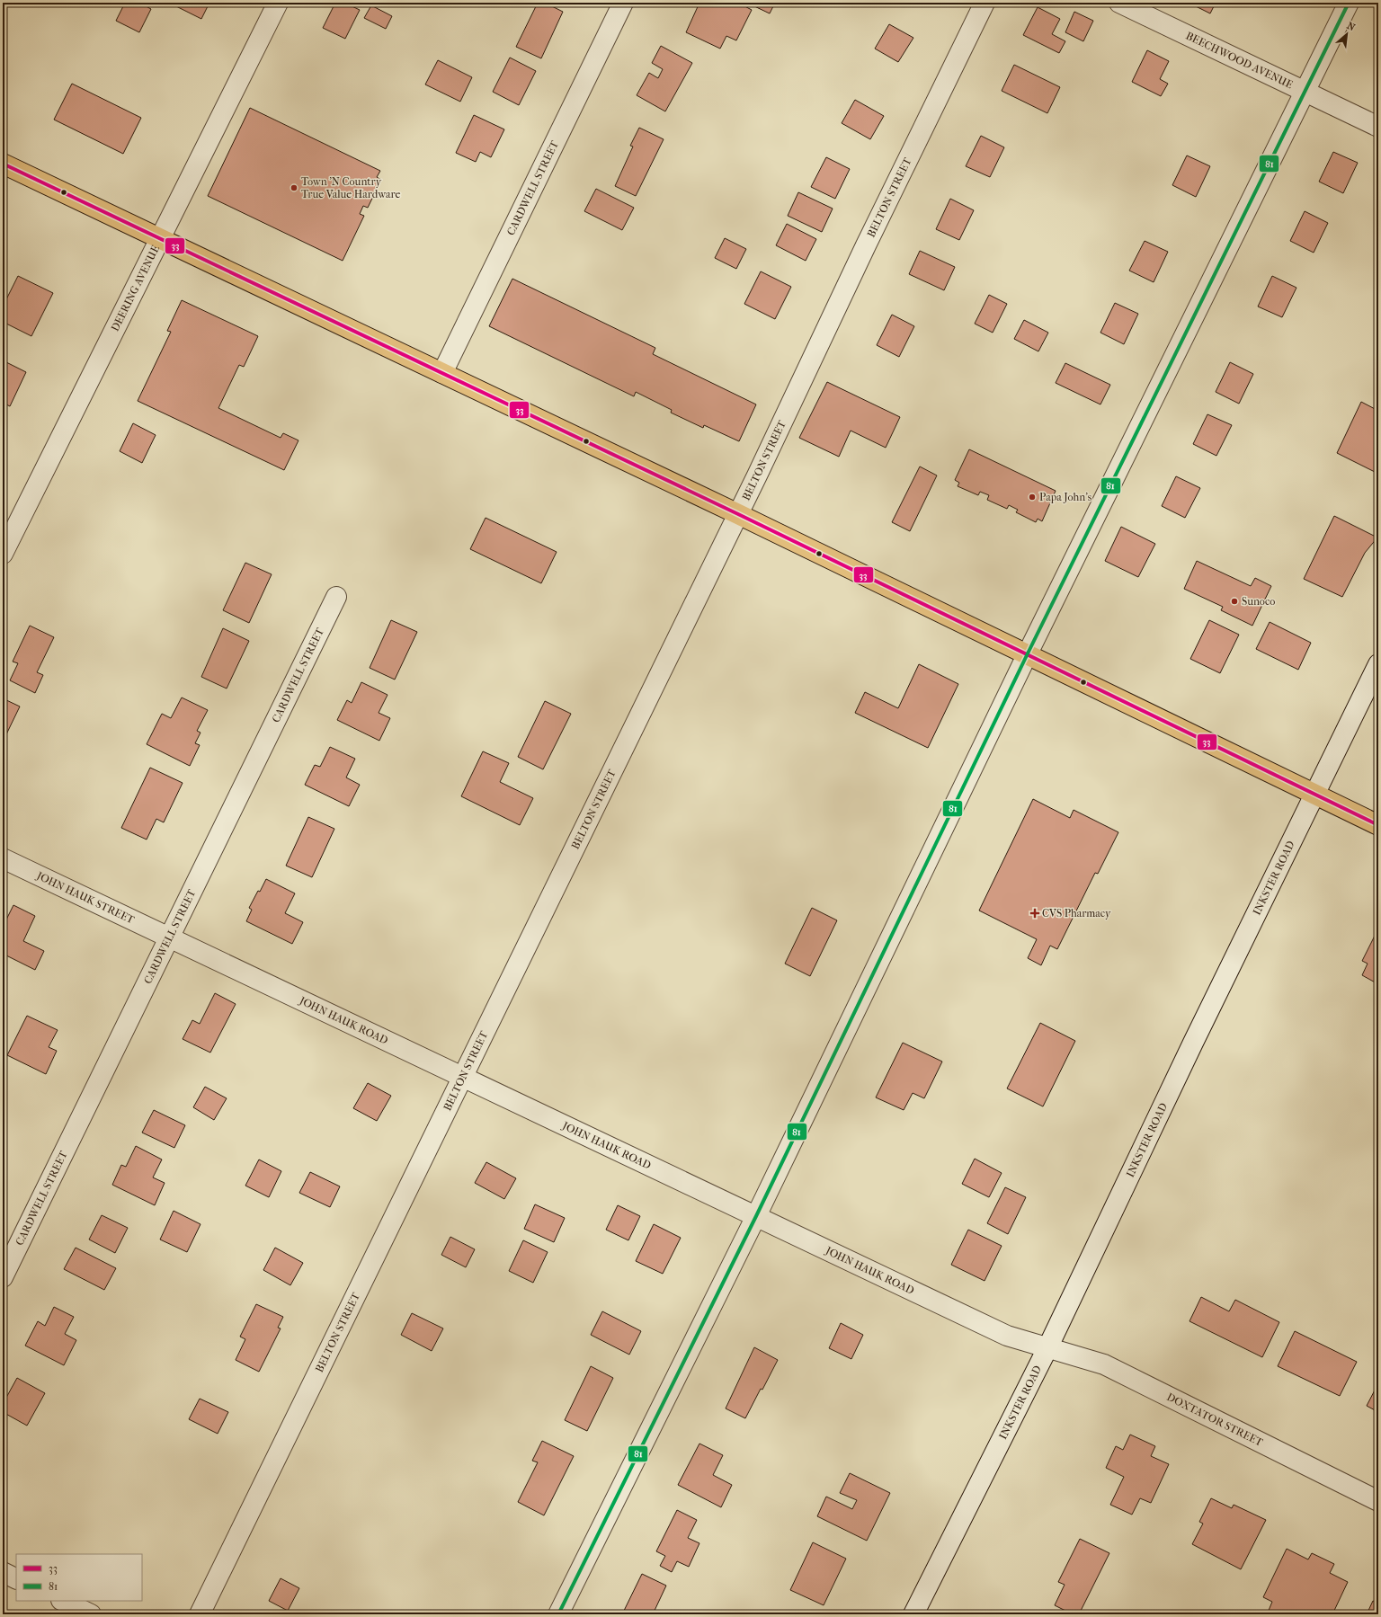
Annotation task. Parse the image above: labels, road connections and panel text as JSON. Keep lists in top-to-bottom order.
{
  "streets": {
    "street": [
      "BEECHWOOD AVENUE",
      "CARDWELL STREET",
      "BELTON STREET",
      "DEERING AVENUE",
      "INKSTER ROAD",
      "JOHN HAUK STREET",
      "JOHN HAUK ROAD",
      "DOXTATOR STREET"
    ]
  },
  "crossings": [
    ["CARDWELL STREET", "JOHN HAUK STREET"],
    ["CARDWELL STREET", "JOHN HAUK ROAD"],
    ["BELTON STREET", "JOHN HAUK ROAD"],
    ["INKSTER ROAD", "JOHN HAUK ROAD"],
    ["INKSTER ROAD", "DOXTATOR STREET"],
    ["JOHN HAUK STREET", "JOHN HAUK ROAD"],
    ["JOHN HAUK ROAD", "DOXTATOR STREET"]
  ],
  "places": {
    "other": ["Town 'N Country True Value Hardware", "Papa John's", "Sunoco"],
    "health": ["CVS Pharmacy"]
  },
  "lines": ["transit line 81", "transit line 33"],
  "legend": ["33", "81"],
  "north": "top right"
}
